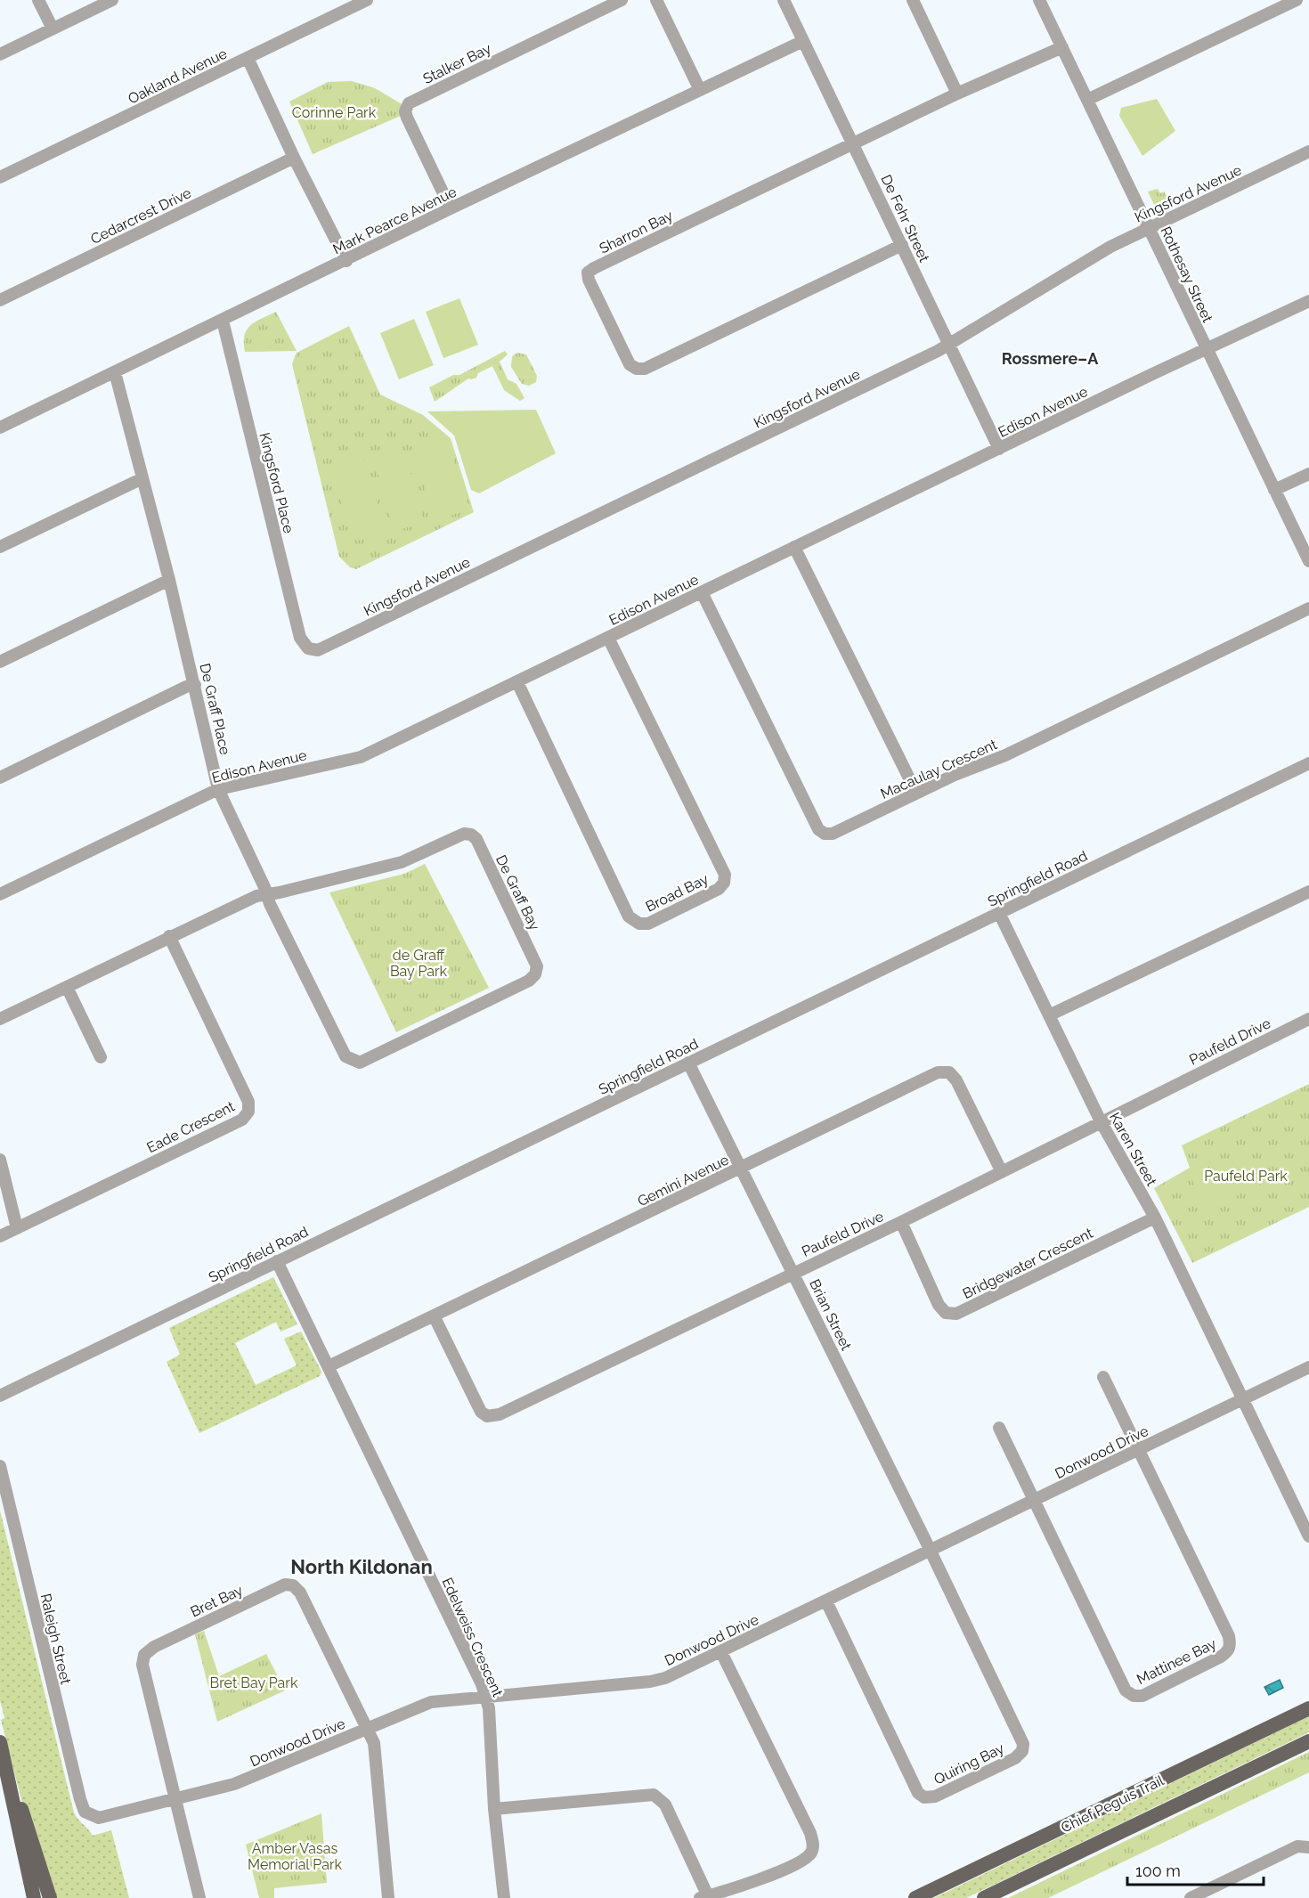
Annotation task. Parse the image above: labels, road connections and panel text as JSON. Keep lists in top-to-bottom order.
{
  "streets": {
    "main road": ["Chief Peguis Trail"],
    "street": [
      "Stalker Bay",
      "Oakland Avenue",
      "Kingsford Avenue",
      "Cedarcrest Drive",
      "De Fehr Street",
      "Mark Pearce Avenue",
      "Sharron Bay",
      "Rothesay Street",
      "Edison Avenue",
      "Kingsford Place",
      "De Graff Place",
      "Macaulay Crescent",
      "Springfield Road",
      "De Graff Bay",
      "Broad Bay",
      "Paufeld Drive",
      "Eade Crescent",
      "Karen Street",
      "Gemini Avenue",
      "Bridgewater Crescent",
      "Brian Street",
      "Donwood Drive",
      "Bret Bay",
      "Edelweiss Crescent",
      "Raleigh Street",
      "Mattinee Bay",
      "Quiring Bay"
    ]
  },
  "crossings": [
    ["Stalker Bay", "Mark Pearce Avenue"],
    ["Kingsford Avenue", "De Fehr Street"],
    ["Kingsford Avenue", "Rothesay Street"],
    ["Kingsford Avenue", "Kingsford Place"],
    ["De Fehr Street", "Mark Pearce Avenue"],
    ["De Fehr Street", "Sharron Bay"],
    ["De Fehr Street", "Edison Avenue"],
    ["Mark Pearce Avenue", "Kingsford Place"],
    ["Mark Pearce Avenue", "De Graff Place"],
    ["Sharron Bay", "Rothesay Street"],
    ["Rothesay Street", "Edison Avenue"],
    ["Edison Avenue", "De Graff Place"],
    ["Edison Avenue", "Macaulay Crescent"],
    ["Edison Avenue", "Broad Bay"],
    ["De Graff Place", "De Graff Bay"],
    ["Springfield Road", "Karen Street"],
    ["Springfield Road", "Brian Street"],
    ["Springfield Road", "Edelweiss Crescent"],
    ["Paufeld Drive", "Karen Street"],
    ["Paufeld Drive", "Gemini Avenue"],
    ["Paufeld Drive", "Bridgewater Crescent"],
    ["Paufeld Drive", "Brian Street"],
    ["Karen Street", "Bridgewater Crescent"],
    ["Karen Street", "Donwood Drive"],
    ["Gemini Avenue", "Brian Street"],
    ["Gemini Avenue", "Edelweiss Crescent"],
    ["Brian Street", "Donwood Drive"],
    ["Brian Street", "Quiring Bay"],
    ["Donwood Drive", "Bret Bay"],
    ["Donwood Drive", "Edelweiss Crescent"],
    ["Donwood Drive", "Raleigh Street"],
    ["Donwood Drive", "Mattinee Bay"],
    ["Donwood Drive", "Quiring Bay"]
  ],
  "districts": ["Rossmere–A", "North Kildonan"],
  "parks": [
    "Corinne Park",
    "de Graff Bay Park",
    "Paufeld Park",
    "Bret Bay Park",
    "Amber Vasas Memorial Park"
  ],
  "scale_bar": "100 m"
}
